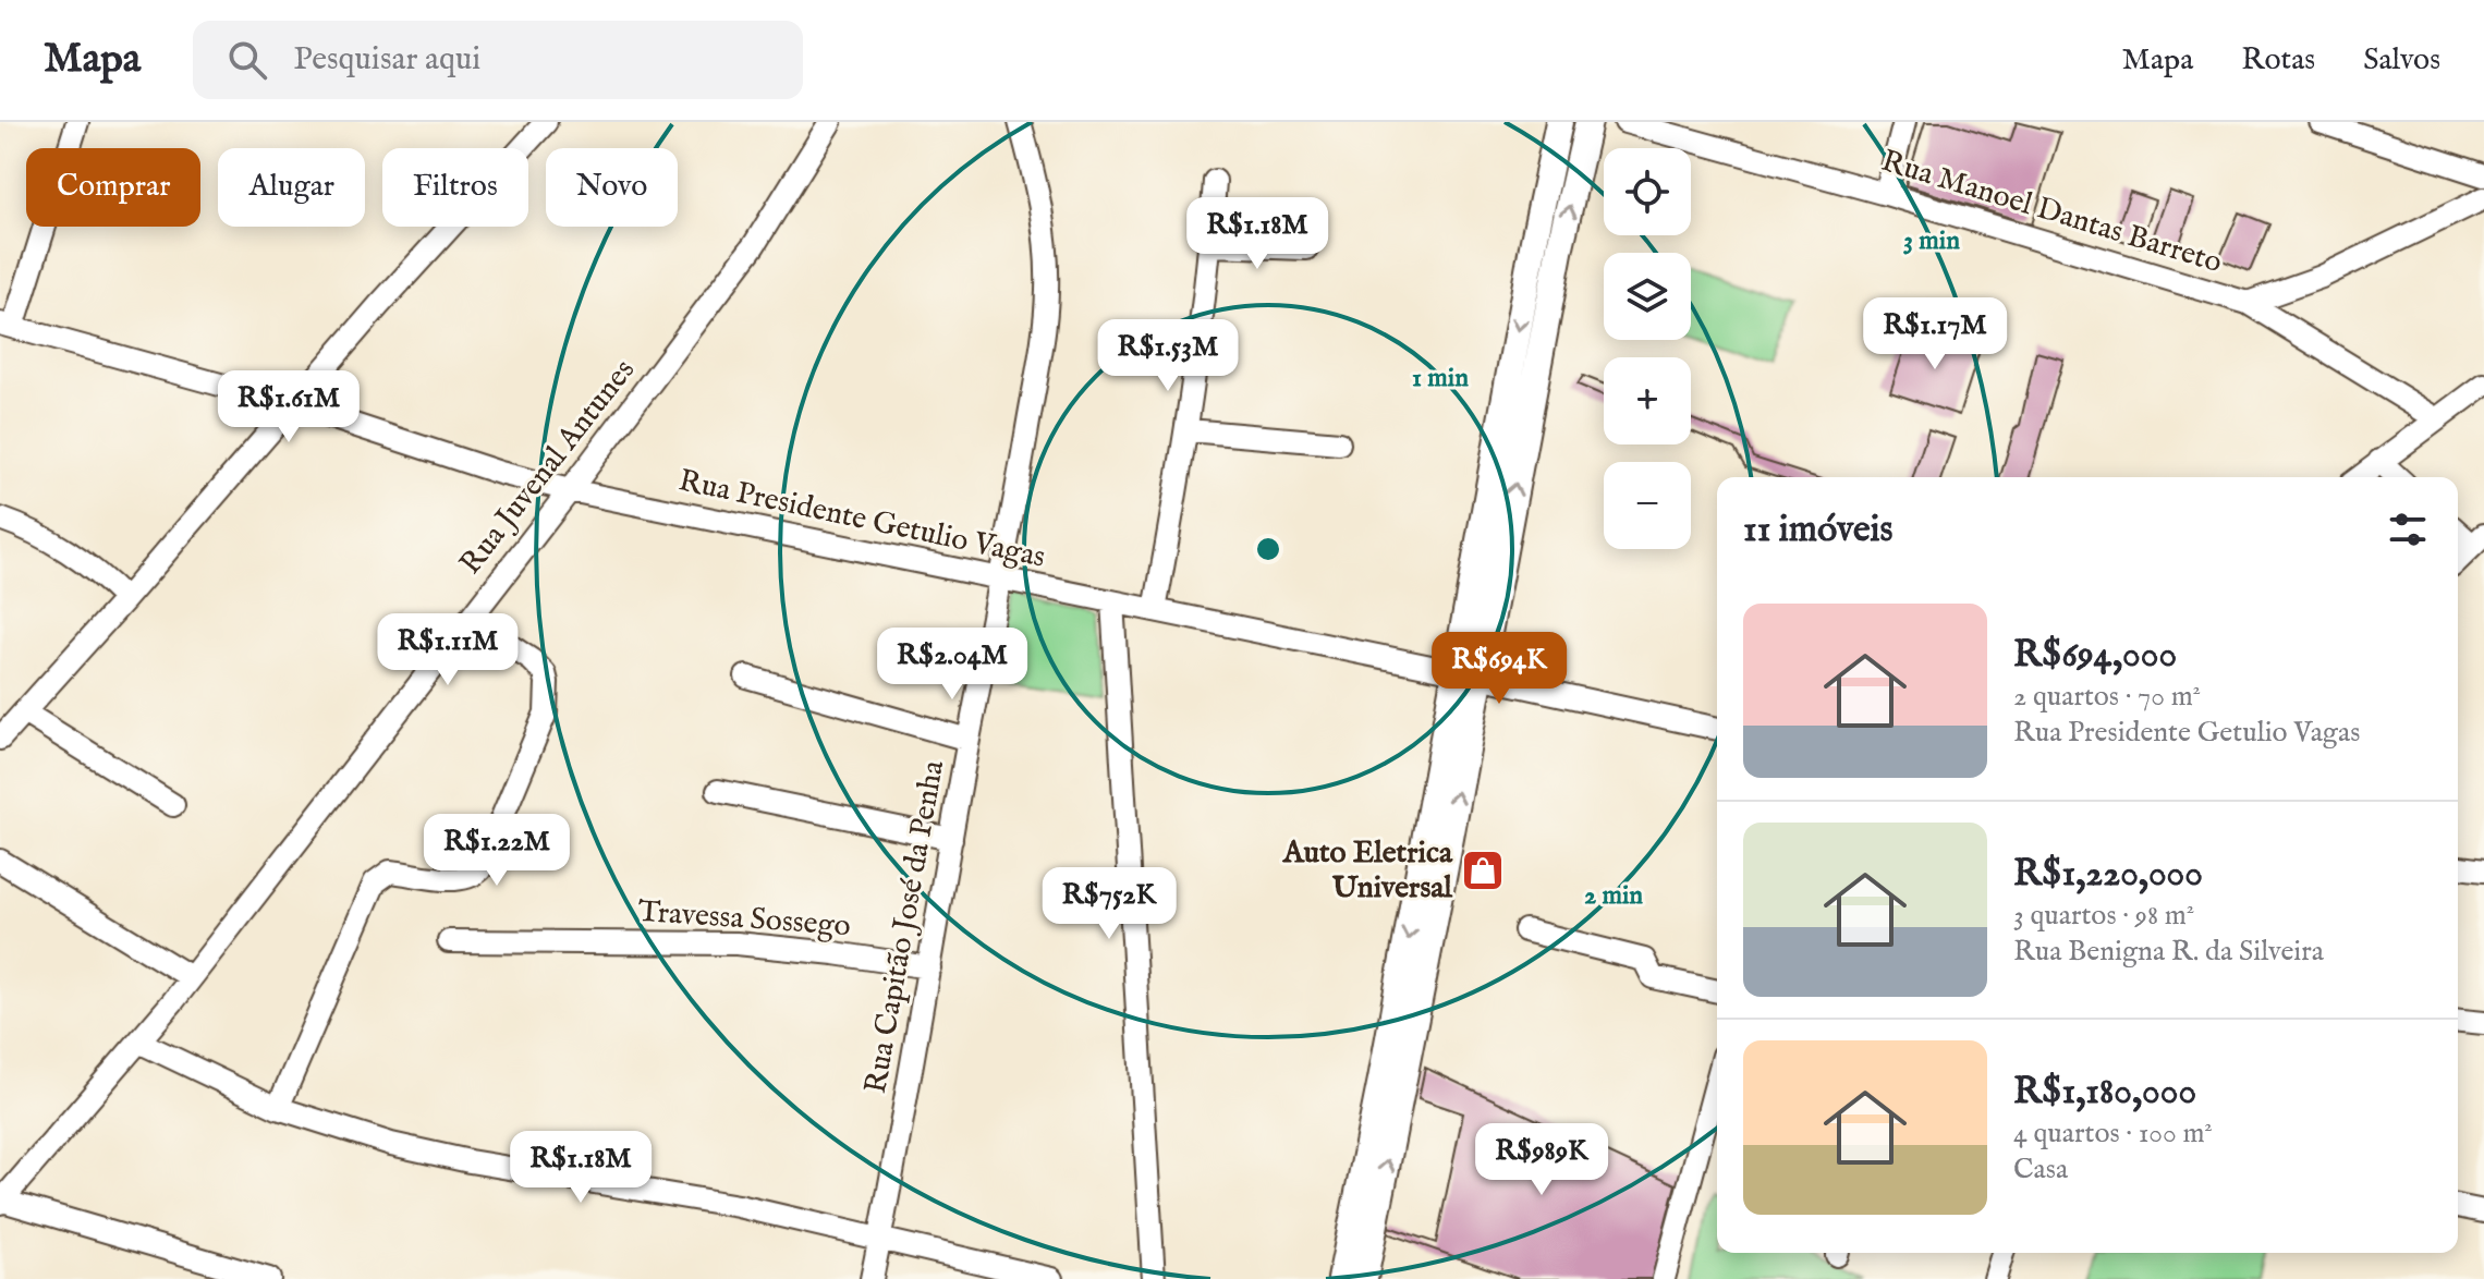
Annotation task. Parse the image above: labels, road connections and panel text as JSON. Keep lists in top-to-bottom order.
{
  "streets": {
    "street": [
      "Rua Manoel Dantas Barreto",
      "Rua Juvenal Antunes",
      "Rua Presidente Getulio Vagas",
      "Travessa Sossego",
      "Rua Capitão José da Penha"
    ]
  },
  "crossings": [
    ["Rua Juvenal Antunes", "Rua Presidente Getulio Vagas"],
    ["Rua Presidente Getulio Vagas", "Rua Capitão José da Penha"],
    ["Travessa Sossego", "Rua Capitão José da Penha"]
  ],
  "places": {
    "shop": ["Auto Eletrica Universal"]
  },
  "page": {
    "header": "Mapa",
    "search": "Pesquisar aqui",
    "nav": ["Mapa", "Rotas", "Salvos"],
    "map_buttons": ["+", "−"],
    "chip": [
      "Comprar",
      "Alugar",
      "Filtros",
      "Novo"
    ],
    "price": [
      "R$1.18M",
      "R$1.17M",
      "R$1.53M",
      "R$1.61M",
      "R$1.11M",
      "R$2.04M",
      "R$694K",
      "R$1.22M",
      "R$752K",
      "R$989K",
      "R$1.18M"
    ],
    "heading": "11 imóveis",
    "list": [
      {
        "name": "R$694,000",
        "note": "2 quartos · 70 m² · Rua Presidente Getulio Vagas"
      },
      {
        "name": "R$1,220,000",
        "note": "3 quartos · 98 m² · Rua Benigna R. da Silveira"
      },
      {
        "name": "R$1,180,000",
        "note": "4 quartos · 100 m² · Casa"
      }
    ]
  },
  "rings": ["3 min", "1 min", "2 min"]
}
